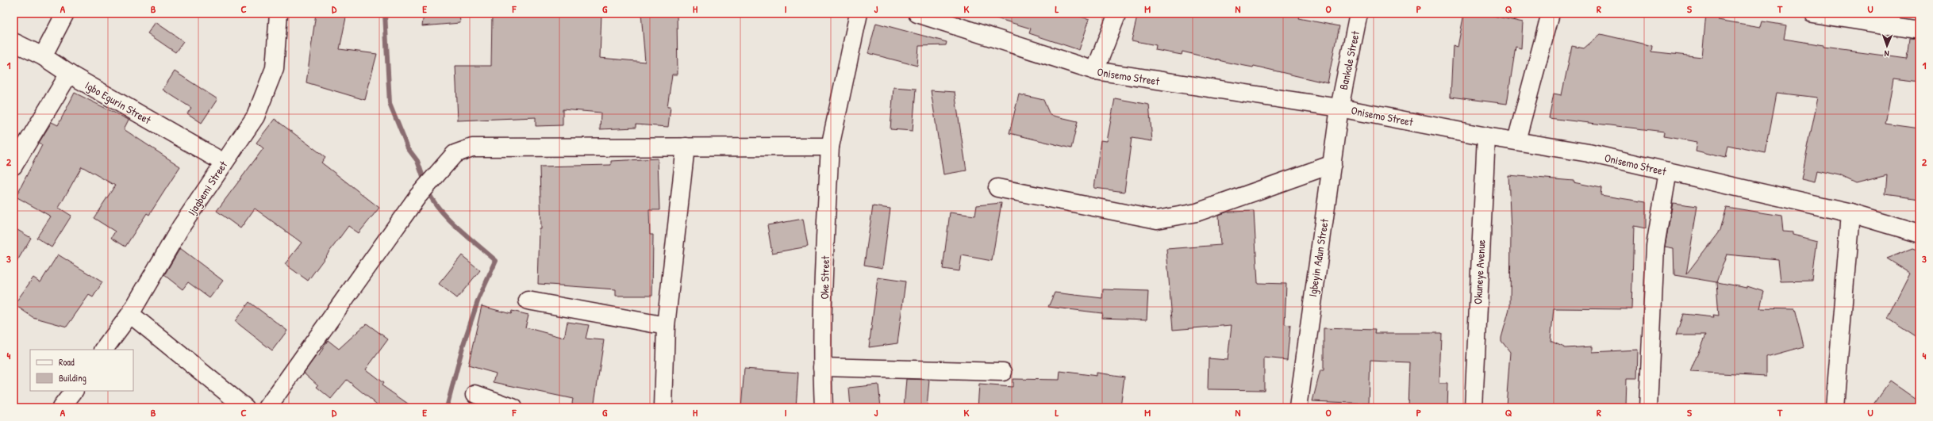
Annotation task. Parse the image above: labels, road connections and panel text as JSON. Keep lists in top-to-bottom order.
{
  "streets": {
    "street": [
      "Bankole Street",
      "Onisemo Street",
      "Igbo Egurin Street",
      "Ijagbemi Street",
      "Igbeyin Adun Street",
      "Okuneye Avenue",
      "Oke Street"
    ]
  },
  "crossings": [
    ["Bankole Street", "Onisemo Street"],
    ["Bankole Street", "Igbeyin Adun Street"],
    ["Onisemo Street", "Igbeyin Adun Street"],
    ["Onisemo Street", "Okuneye Avenue"],
    ["Igbo Egurin Street", "Ijagbemi Street"]
  ],
  "legend": ["Road", "Building"],
  "north": "bottom",
  "grid": {
    "columns": [
      "A",
      "B",
      "C",
      "D",
      "E",
      "F",
      "G",
      "H",
      "I",
      "J",
      "K",
      "L",
      "M",
      "N",
      "O",
      "P",
      "Q",
      "R",
      "S",
      "T",
      "U"
    ],
    "rows": [
      "1",
      "2",
      "3",
      "4"
    ]
  }
}
